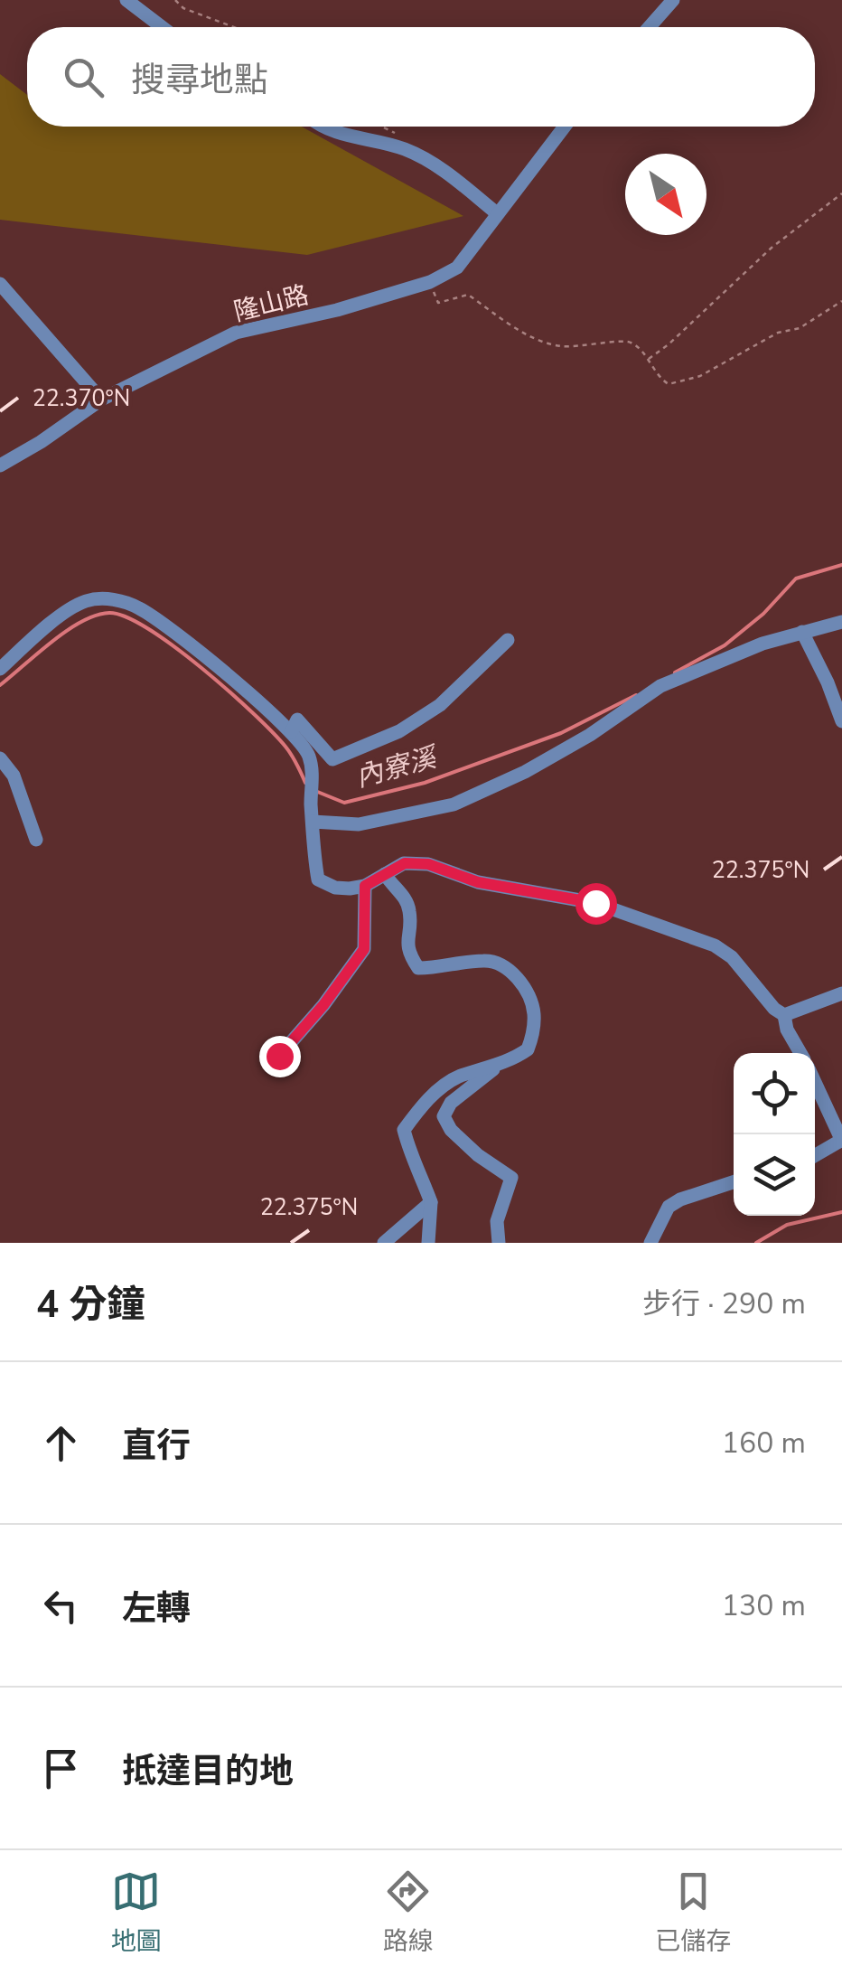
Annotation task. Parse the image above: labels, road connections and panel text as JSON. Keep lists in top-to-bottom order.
{
  "streets": {
    "street": ["隆山路"]
  },
  "water": ["內寮溪"],
  "north": "bottom right",
  "page": {
    "search": "搜尋地點",
    "heading": ["4 分鐘", "步行 · 290 m"],
    "list": [
      ["直行", "160 m"],
      ["左轉", "130 m"],
      "抵達目的地"
    ],
    "nav": ["地圖", "路線", "已儲存"]
  },
  "coordinates": ["22.370°N", "22.375°N"]
}
